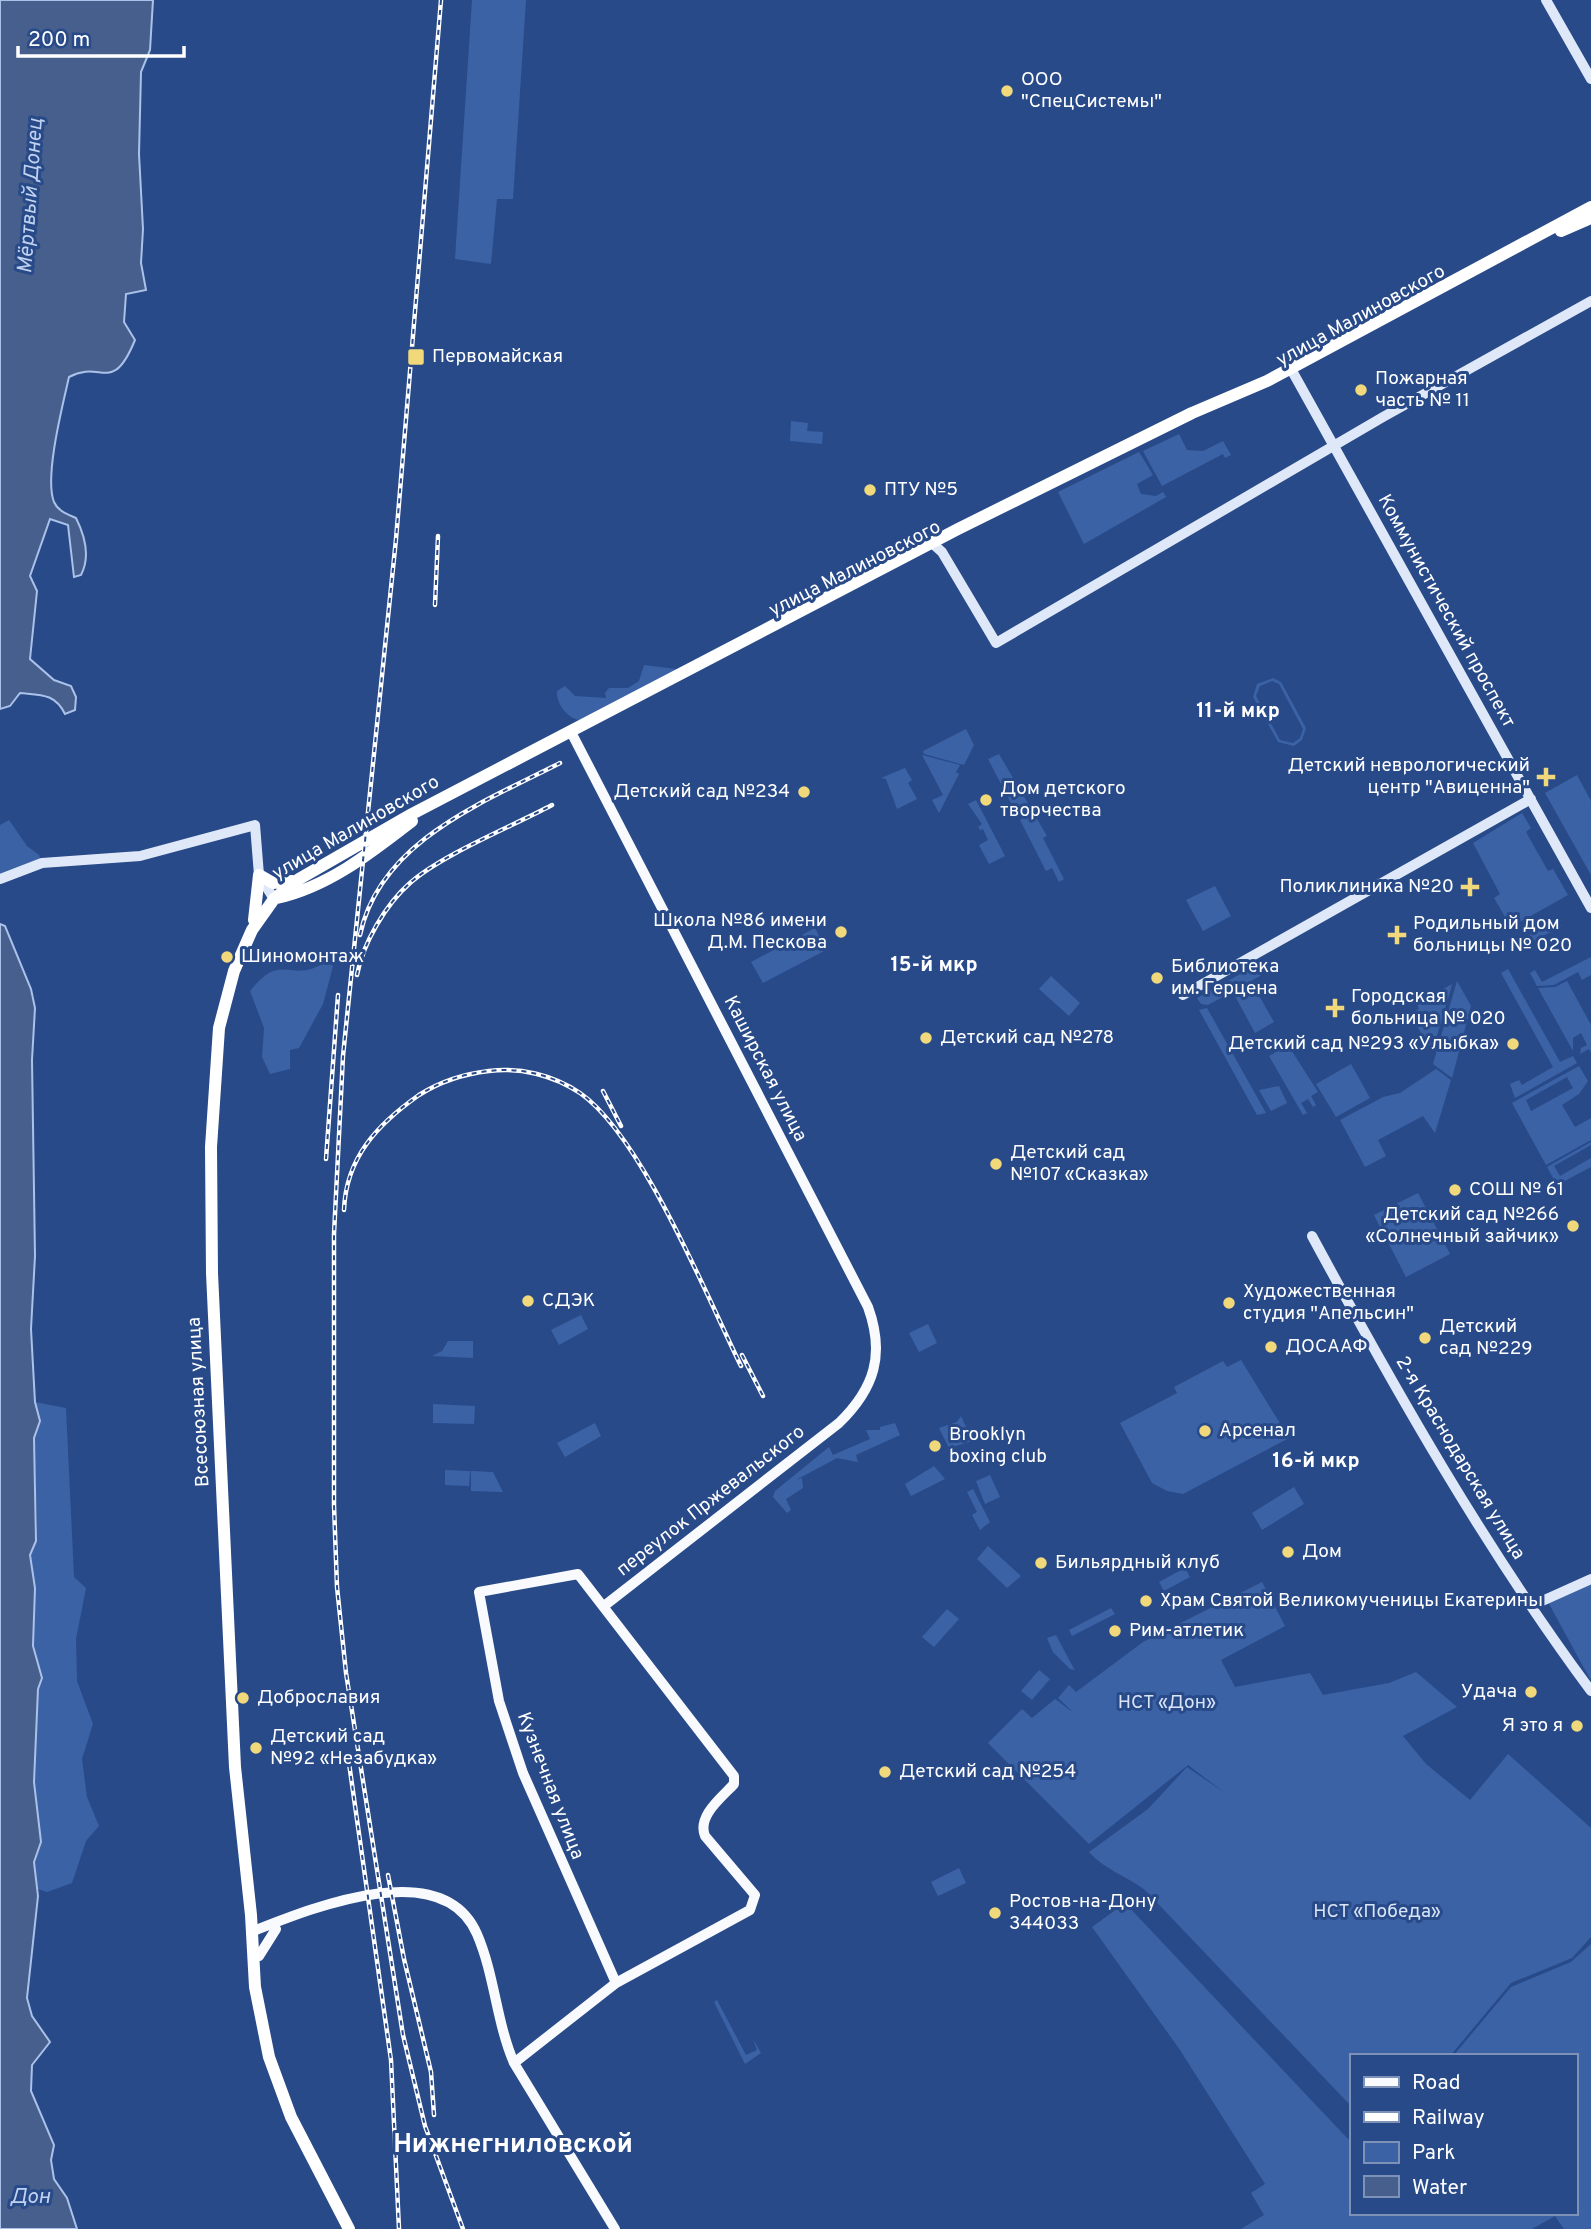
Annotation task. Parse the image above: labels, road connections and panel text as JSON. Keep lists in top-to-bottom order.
{
  "streets": {
    "highway": ["улица Малиновского", "Всесоюзная улица"],
    "main road": ["Каширская улица", "переулок Пржевальского", "Кузнечная улица"],
    "street": ["Коммунистический проспект", "2-я Краснодарская улица"]
  },
  "crossings": [
    ["улица Малиновского", "Коммунистический проспект"],
    ["улица Малиновского", "Каширская улица"],
    ["улица Малиновского", "Всесоюзная улица"],
    ["Каширская улица", "переулок Пржевальского"],
    ["переулок Пржевальского", "Кузнечная улица"]
  ],
  "districts": [
    "11-й мкр",
    "15-й мкр",
    "16-й мкр",
    "Нижнегниловской"
  ],
  "water": ["Мёртвый Донец", "Дон"],
  "parks": ["НСТ «Дон»", "НСТ «Победа»"],
  "places": {
    "other": [
      "ООО \"СпецСистемы\"",
      "Пожарная часть № 11",
      "ПТУ №5",
      "Детский сад №234",
      "Дом детского творчества",
      "Школа №86 имени Д.М. Пескова",
      "Шиномонтаж",
      "Библиотека им. Герцена",
      "Детский сад №278",
      "Детский сад №293 «Улыбка»",
      "Детский сад №107 «Сказка»",
      "СОШ № 61",
      "Детский сад №266 «Солнечный зайчик»",
      "СДЭК",
      "Художественная студия \"Апельсин\"",
      "Детский сад №229",
      "ДОСААФ",
      "Арсенал",
      "Brooklyn boxing club",
      "Дом",
      "Бильярдный клуб",
      "Храм Святой Великомученицы Екатерины",
      "Рим-атлетик",
      "Удача",
      "Доброславия",
      "Я это я",
      "Детский сад №92 «Незабудка»",
      "Детский сад №254",
      "Ростов-на-Дону 344033"
    ],
    "transit": ["Первомайская"],
    "health": [
      "Детский неврологический центр \"Авиценна\"",
      "Поликлиника №20",
      "Родильный дом больницы № 020",
      "Городская больница № 020"
    ]
  },
  "legend": [
    "Road",
    "Railway",
    "Park",
    "Water"
  ],
  "scale_bar": "200 m"
}
